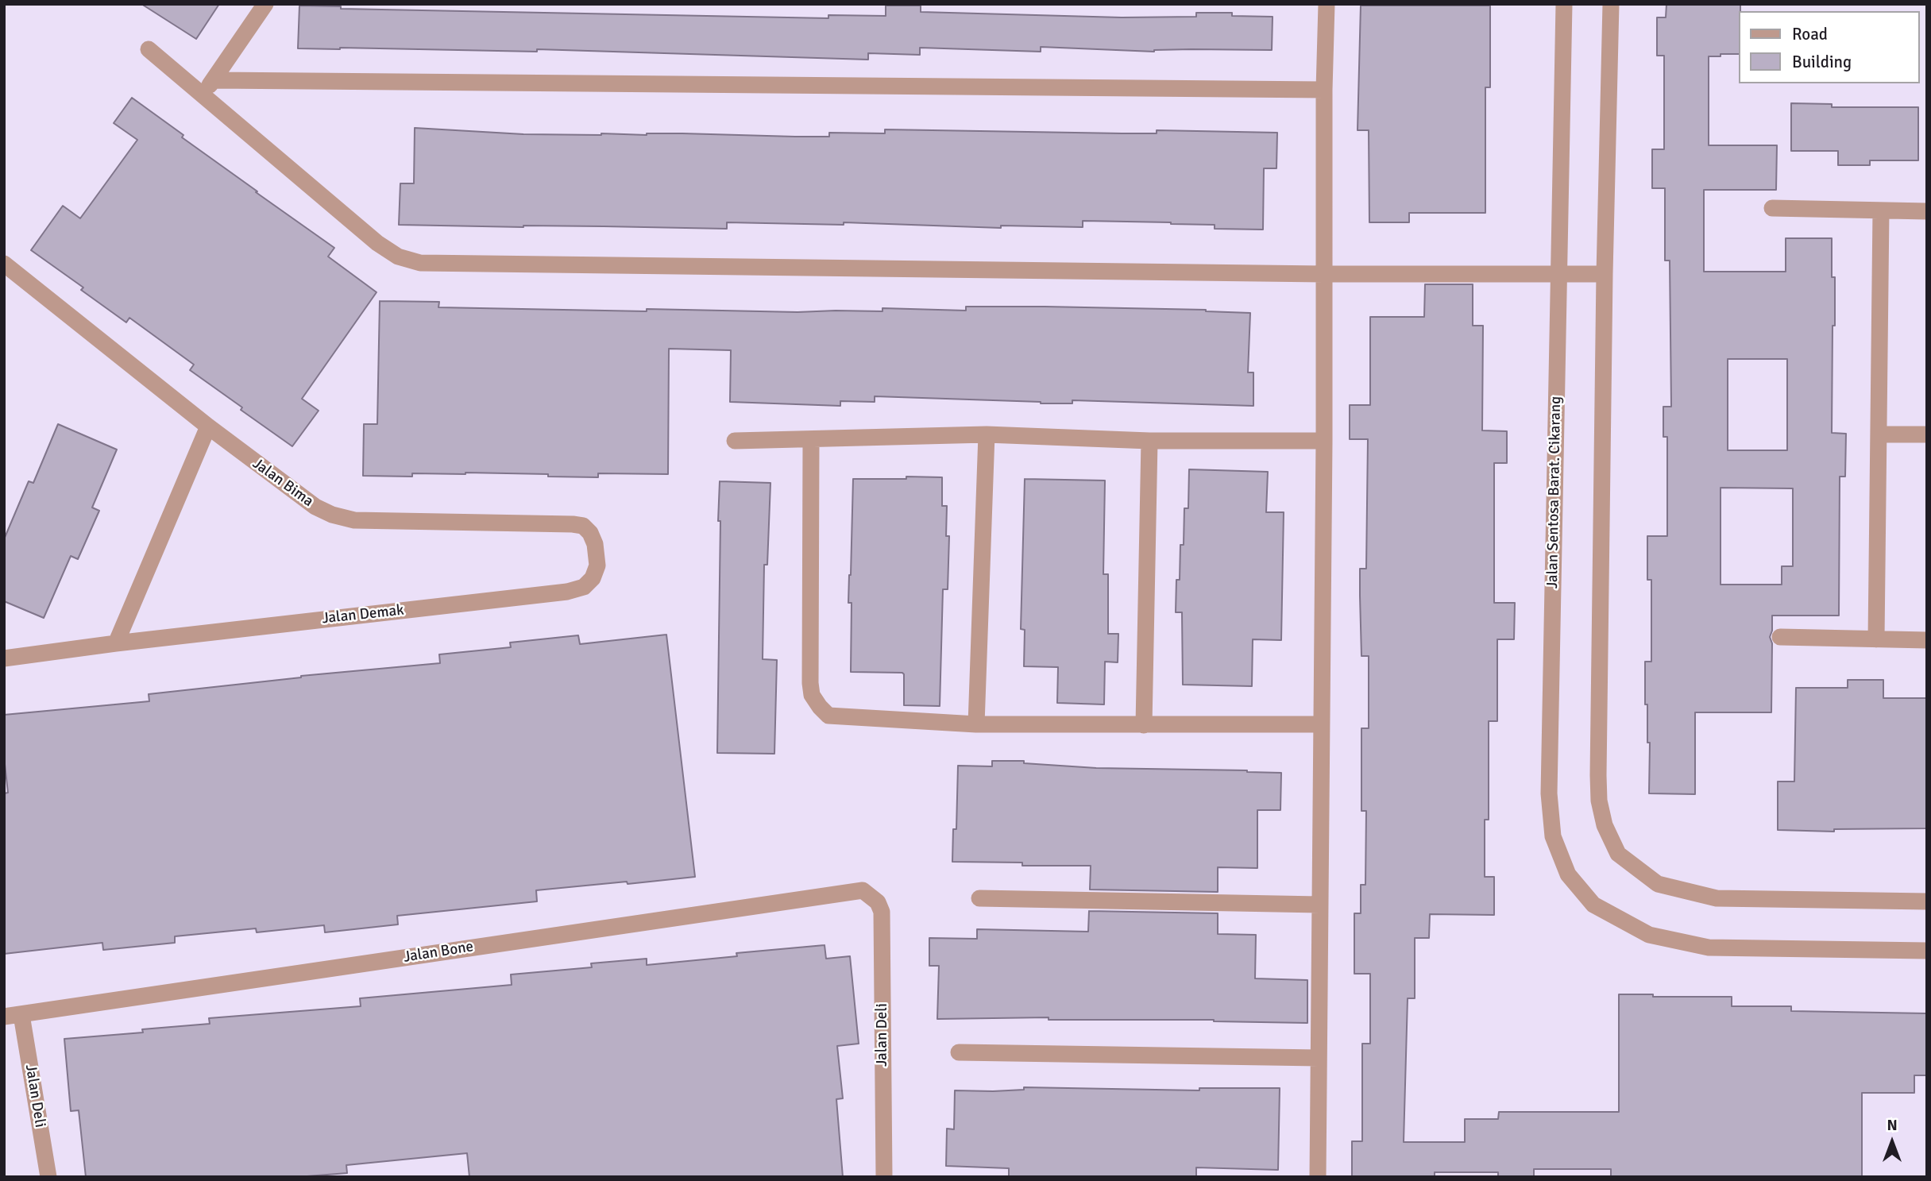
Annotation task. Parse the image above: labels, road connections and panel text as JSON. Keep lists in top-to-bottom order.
{
  "streets": {
    "street": [
      "Jalan Bima",
      "Jalan Sentosa Barat. Cikarang",
      "Jalan Demak",
      "Jalan Bone",
      "Jalan Deli"
    ]
  },
  "crossings": [
    ["Jalan Bima", "Jalan Demak"],
    ["Jalan Bone", "Jalan Deli"]
  ],
  "legend": ["Road", "Building"],
  "north": "top"
}
